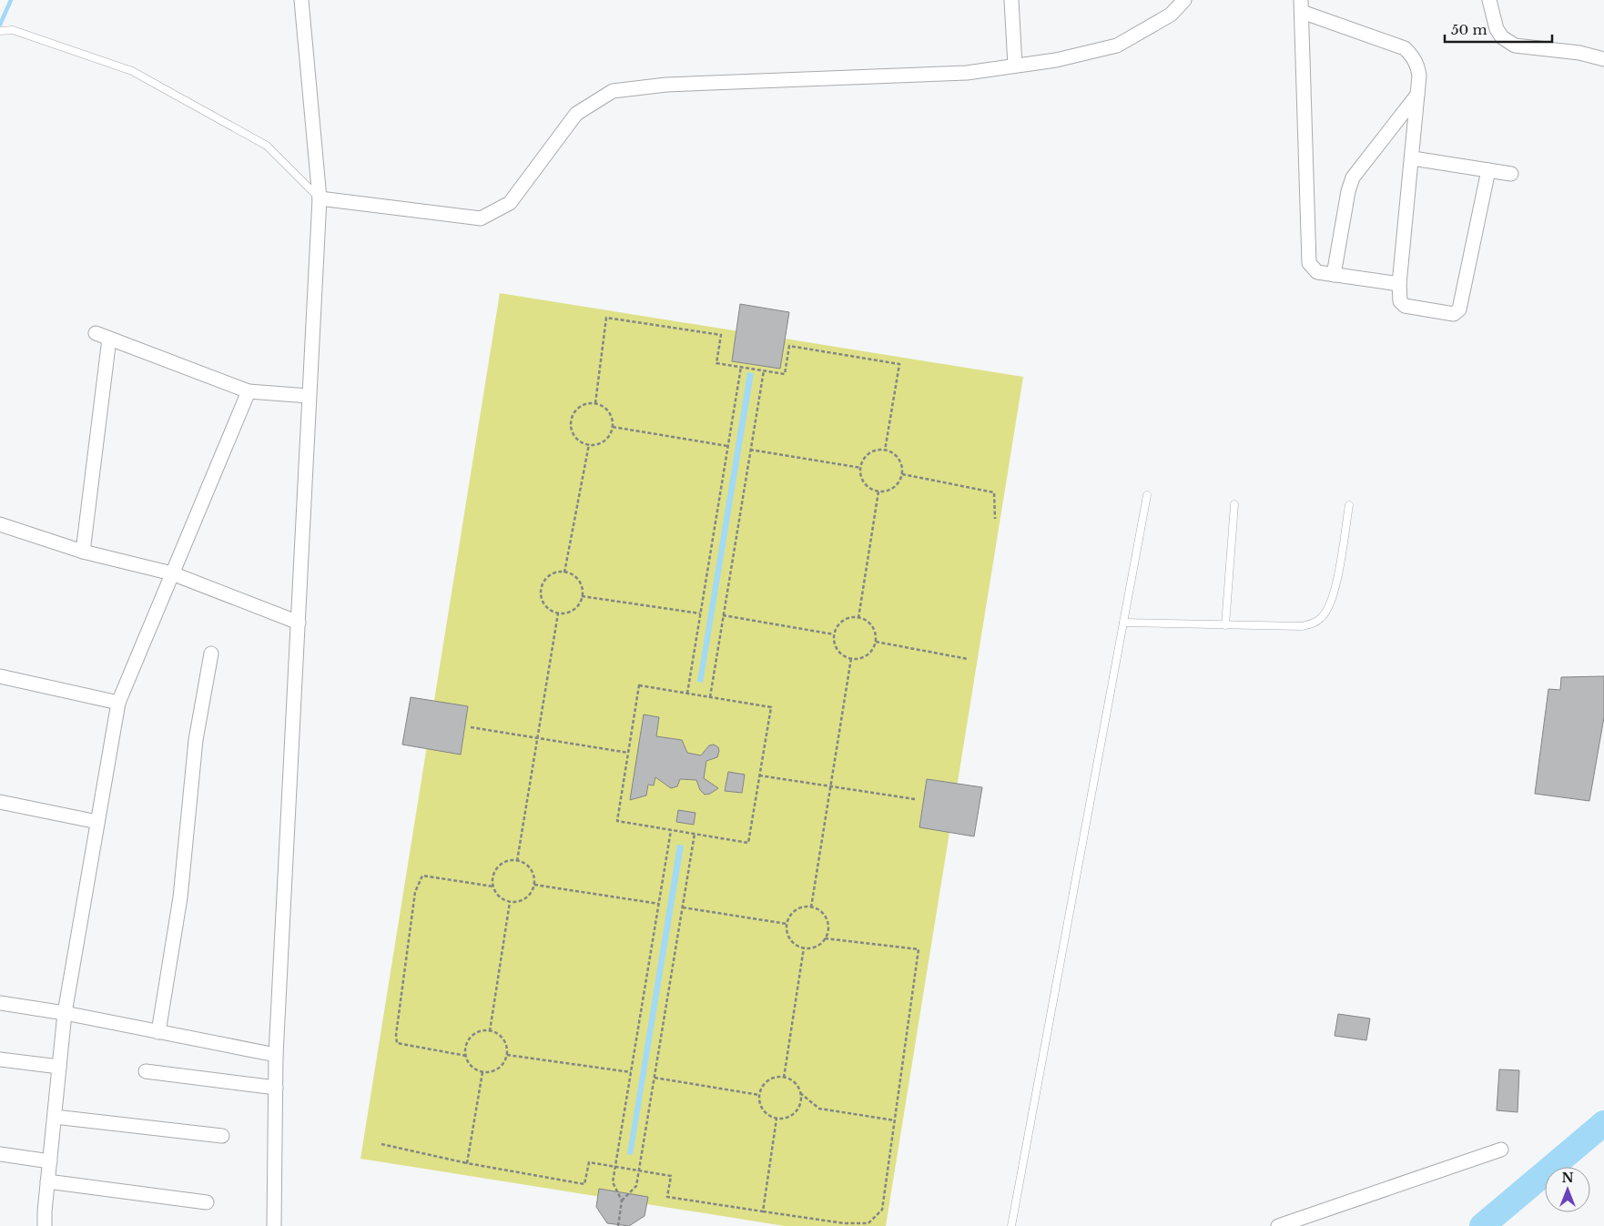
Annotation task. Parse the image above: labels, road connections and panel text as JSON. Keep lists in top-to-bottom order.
{
  "scale_bar": "50 m",
  "north": "top"
}
